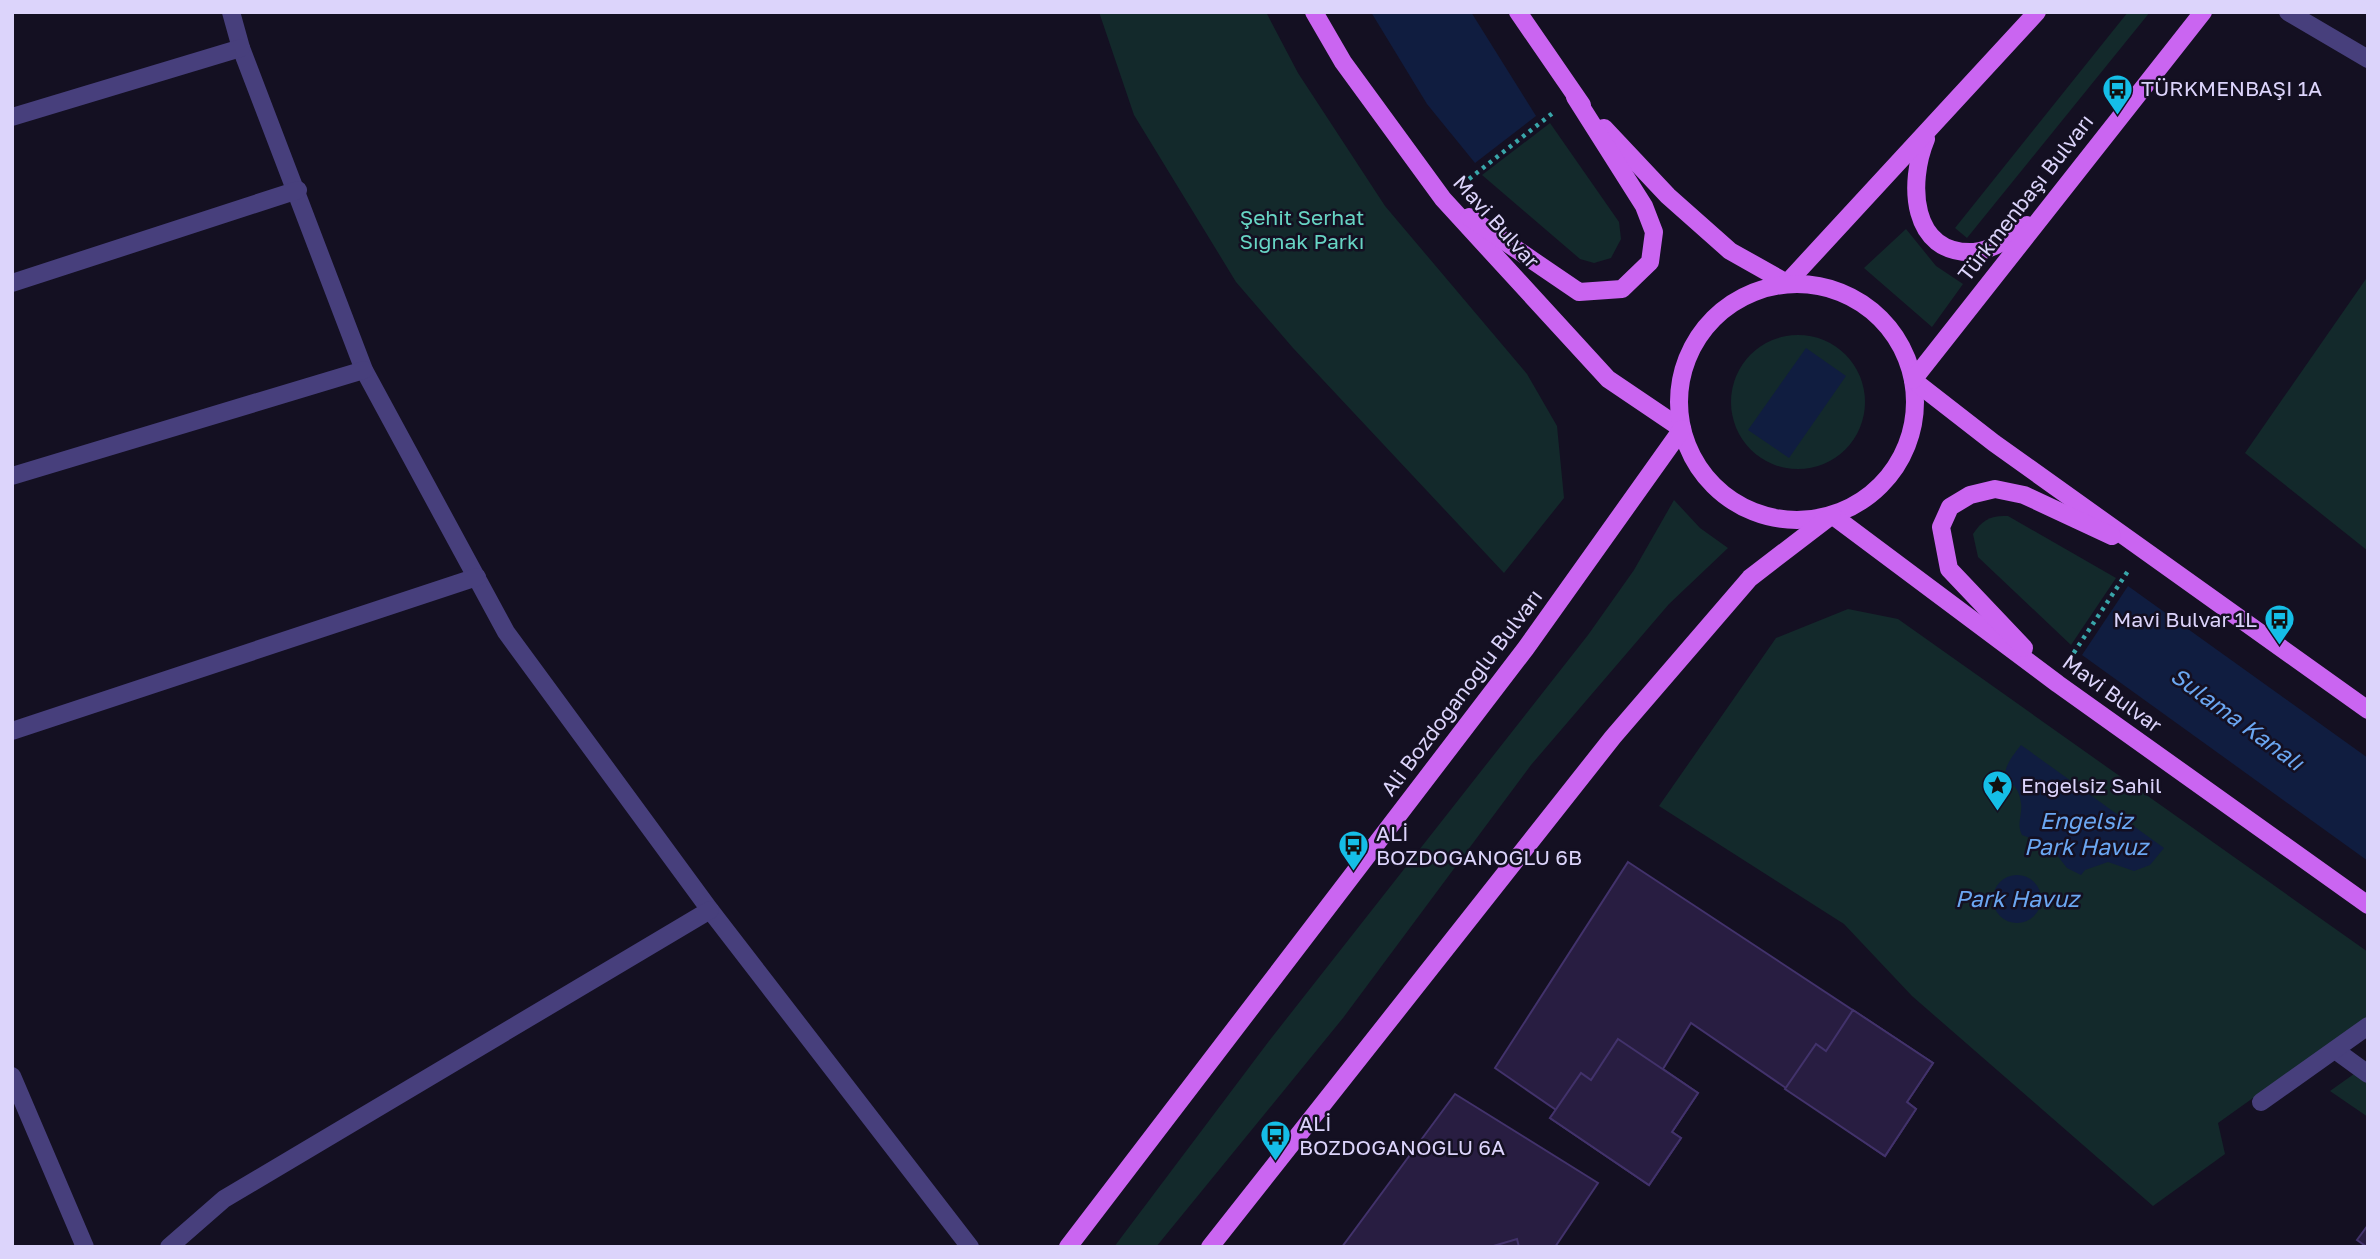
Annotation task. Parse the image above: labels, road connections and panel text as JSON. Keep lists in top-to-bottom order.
{
  "streets": {
    "main road": ["Türkmenbaşı Bulvarı", "Mavi Bulvar", "Ali Bozdoğanoğlu Bulvarı"]
  },
  "crossings": [
    ["Türkmenbaşı Bulvarı", "Mavi Bulvar"],
    ["Türkmenbaşı Bulvarı", "Ali Bozdoğanoğlu Bulvarı"],
    ["Mavi Bulvar", "Ali Bozdoğanoğlu Bulvarı"]
  ],
  "water": ["Sulama Kanalı", "Engelsiz Park Havuz", "Park Havuz"],
  "parks": ["Şehit Serhat Sığnak Parkı"],
  "places": {
    "bus stop": [
      "TÜRKMENBAŞI 1A",
      "Mavi Bulvar 1L",
      "ALİ BOZDOĞANOĞLU 6B",
      "ALİ BOZDOĞANOĞLU 6A"
    ],
    "place": ["Engelsiz Sahil"]
  }
}
